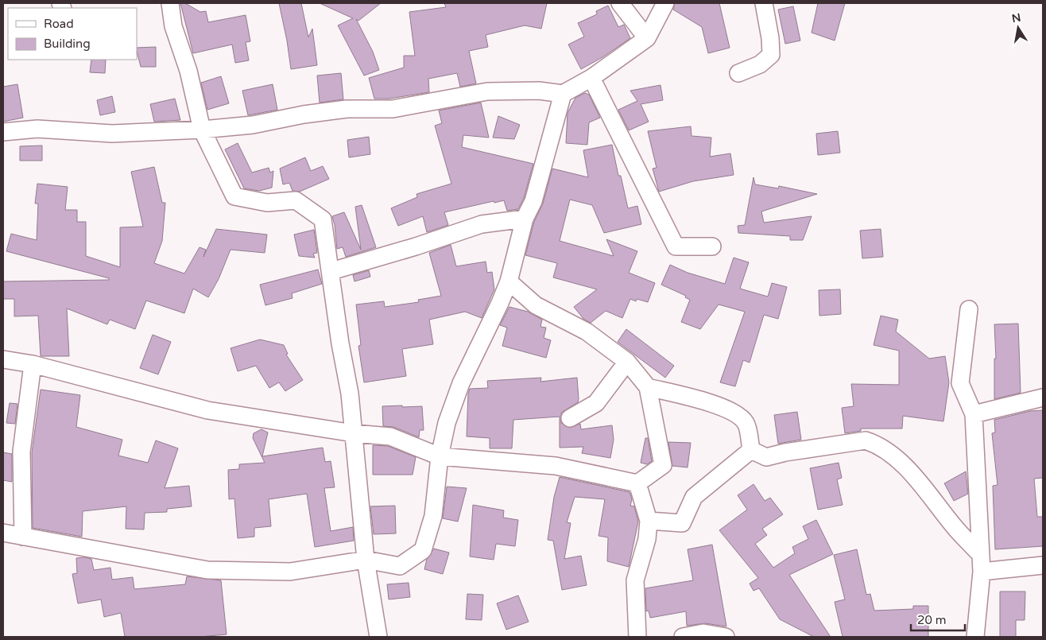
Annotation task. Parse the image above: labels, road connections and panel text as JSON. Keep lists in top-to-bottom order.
{
  "legend": ["Road", "Building"],
  "scale_bar": "20 m",
  "north": "top"
}
